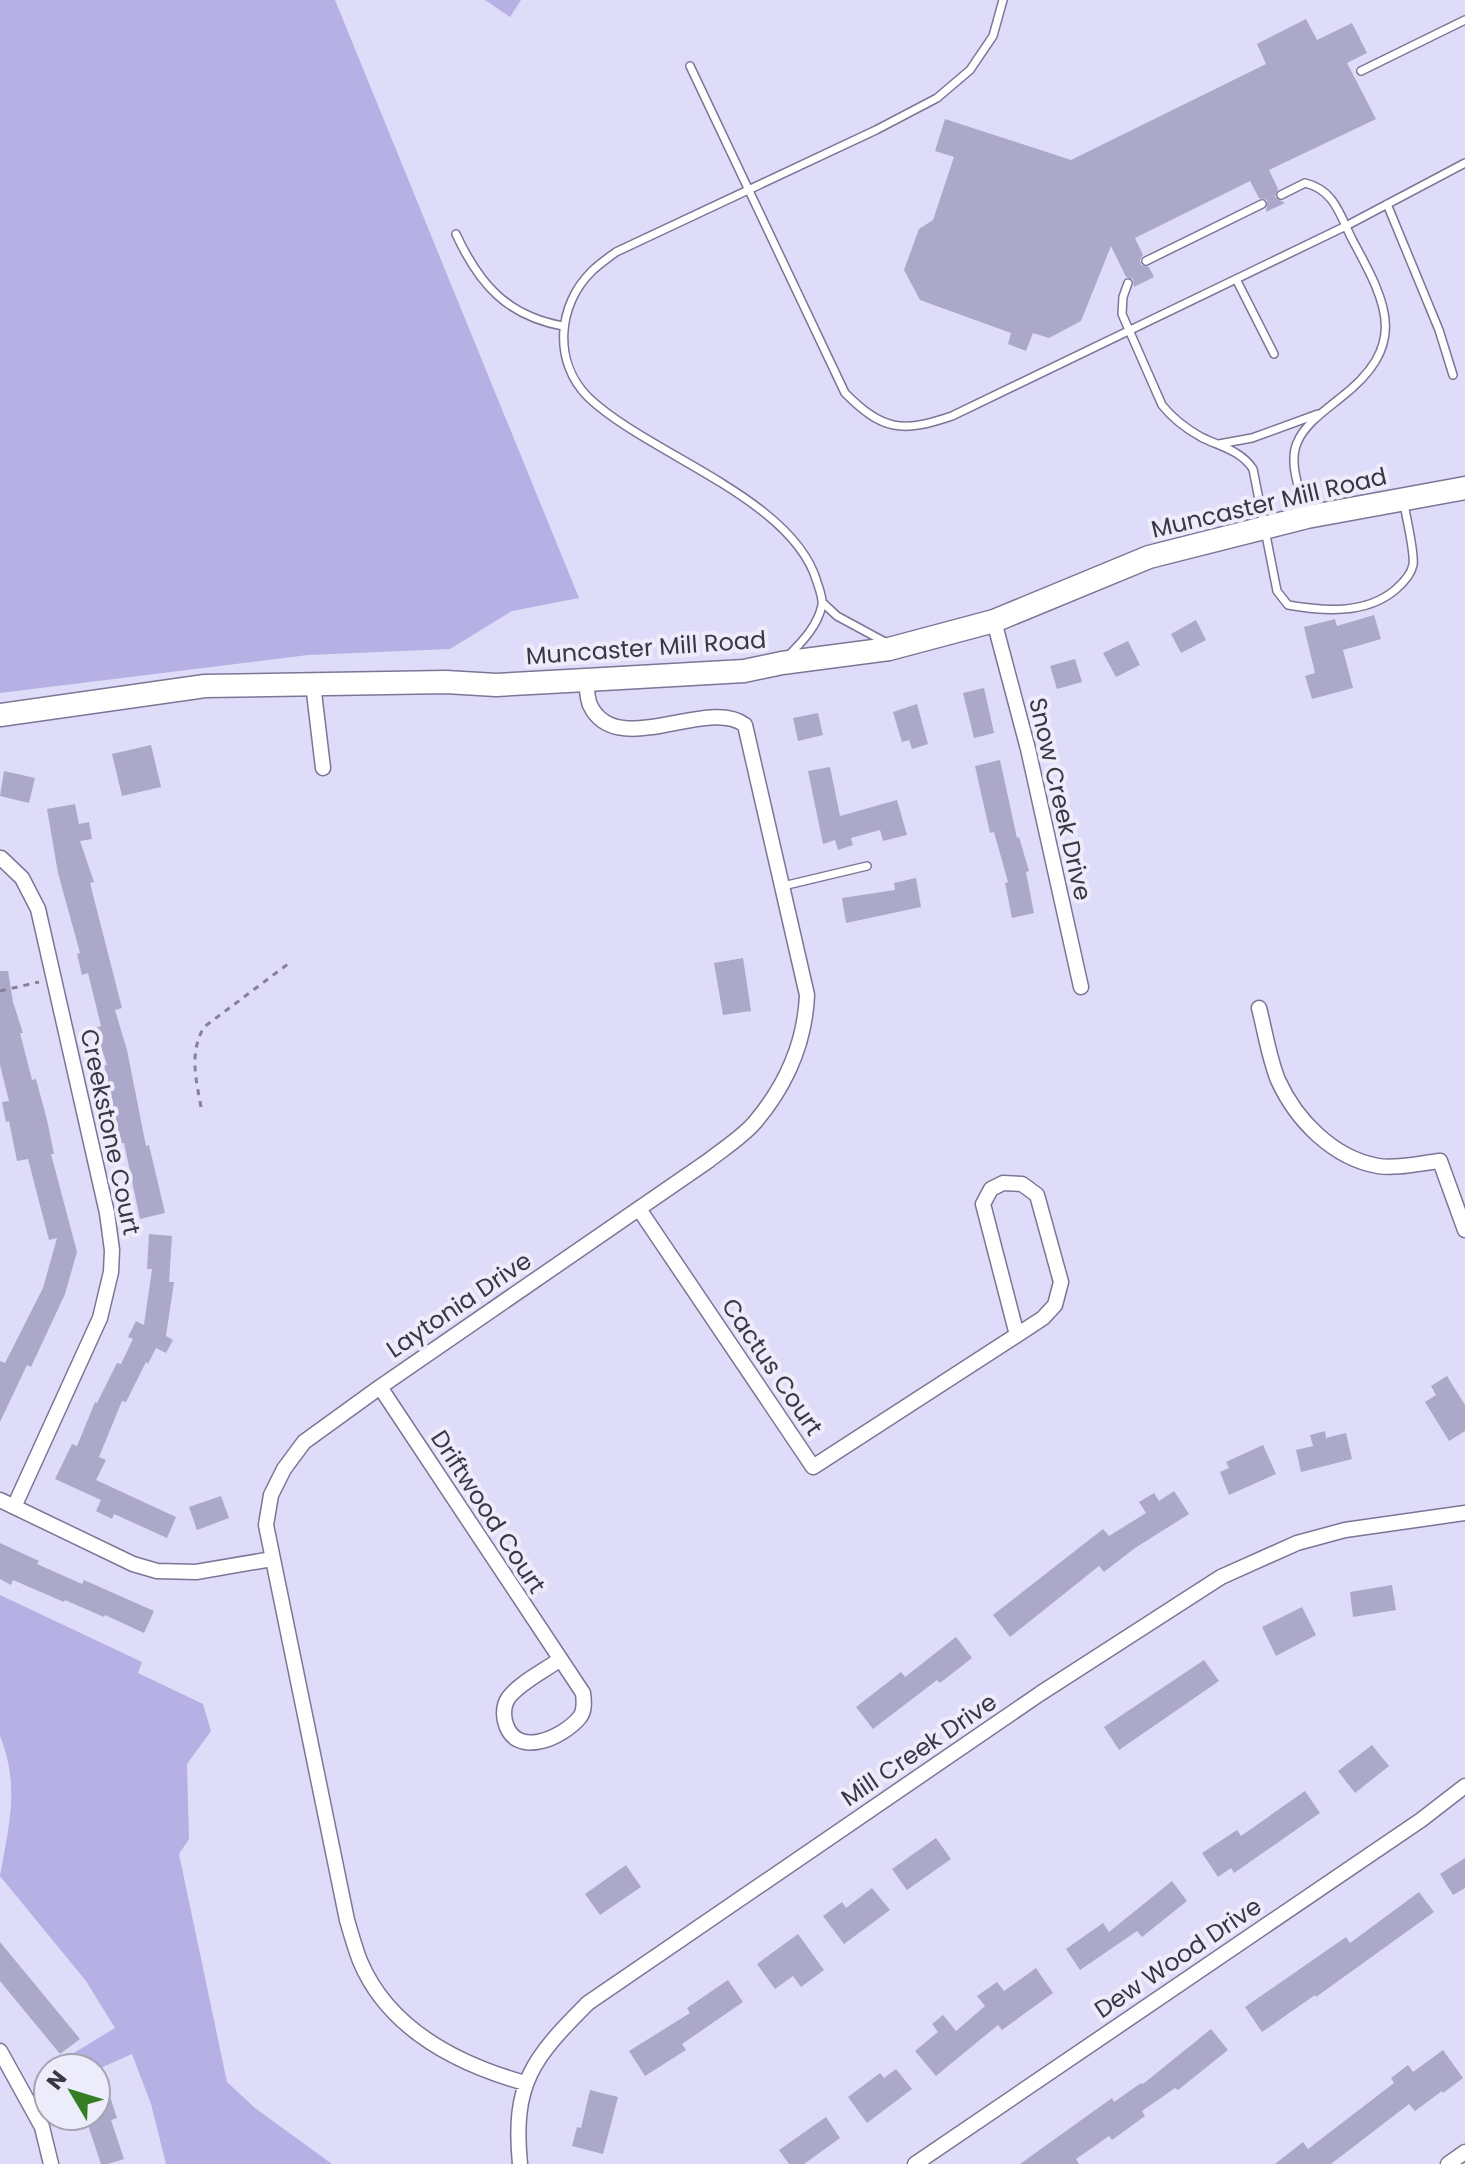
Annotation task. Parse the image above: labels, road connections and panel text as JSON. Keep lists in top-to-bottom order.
{
  "streets": {
    "main road": ["Muncaster Mill Road"],
    "street": [
      "Snow Creek Drive",
      "Creekstone Court",
      "Laytonia Drive",
      "Cactus Court",
      "Driftwood Court",
      "Mill Creek Drive",
      "Dew Wood Drive"
    ]
  },
  "crossings": [
    ["Muncaster Mill Road", "Snow Creek Drive"],
    ["Muncaster Mill Road", "Laytonia Drive"],
    ["Laytonia Drive", "Cactus Court"],
    ["Laytonia Drive", "Driftwood Court"],
    ["Laytonia Drive", "Mill Creek Drive"]
  ],
  "north": "top left"
}
